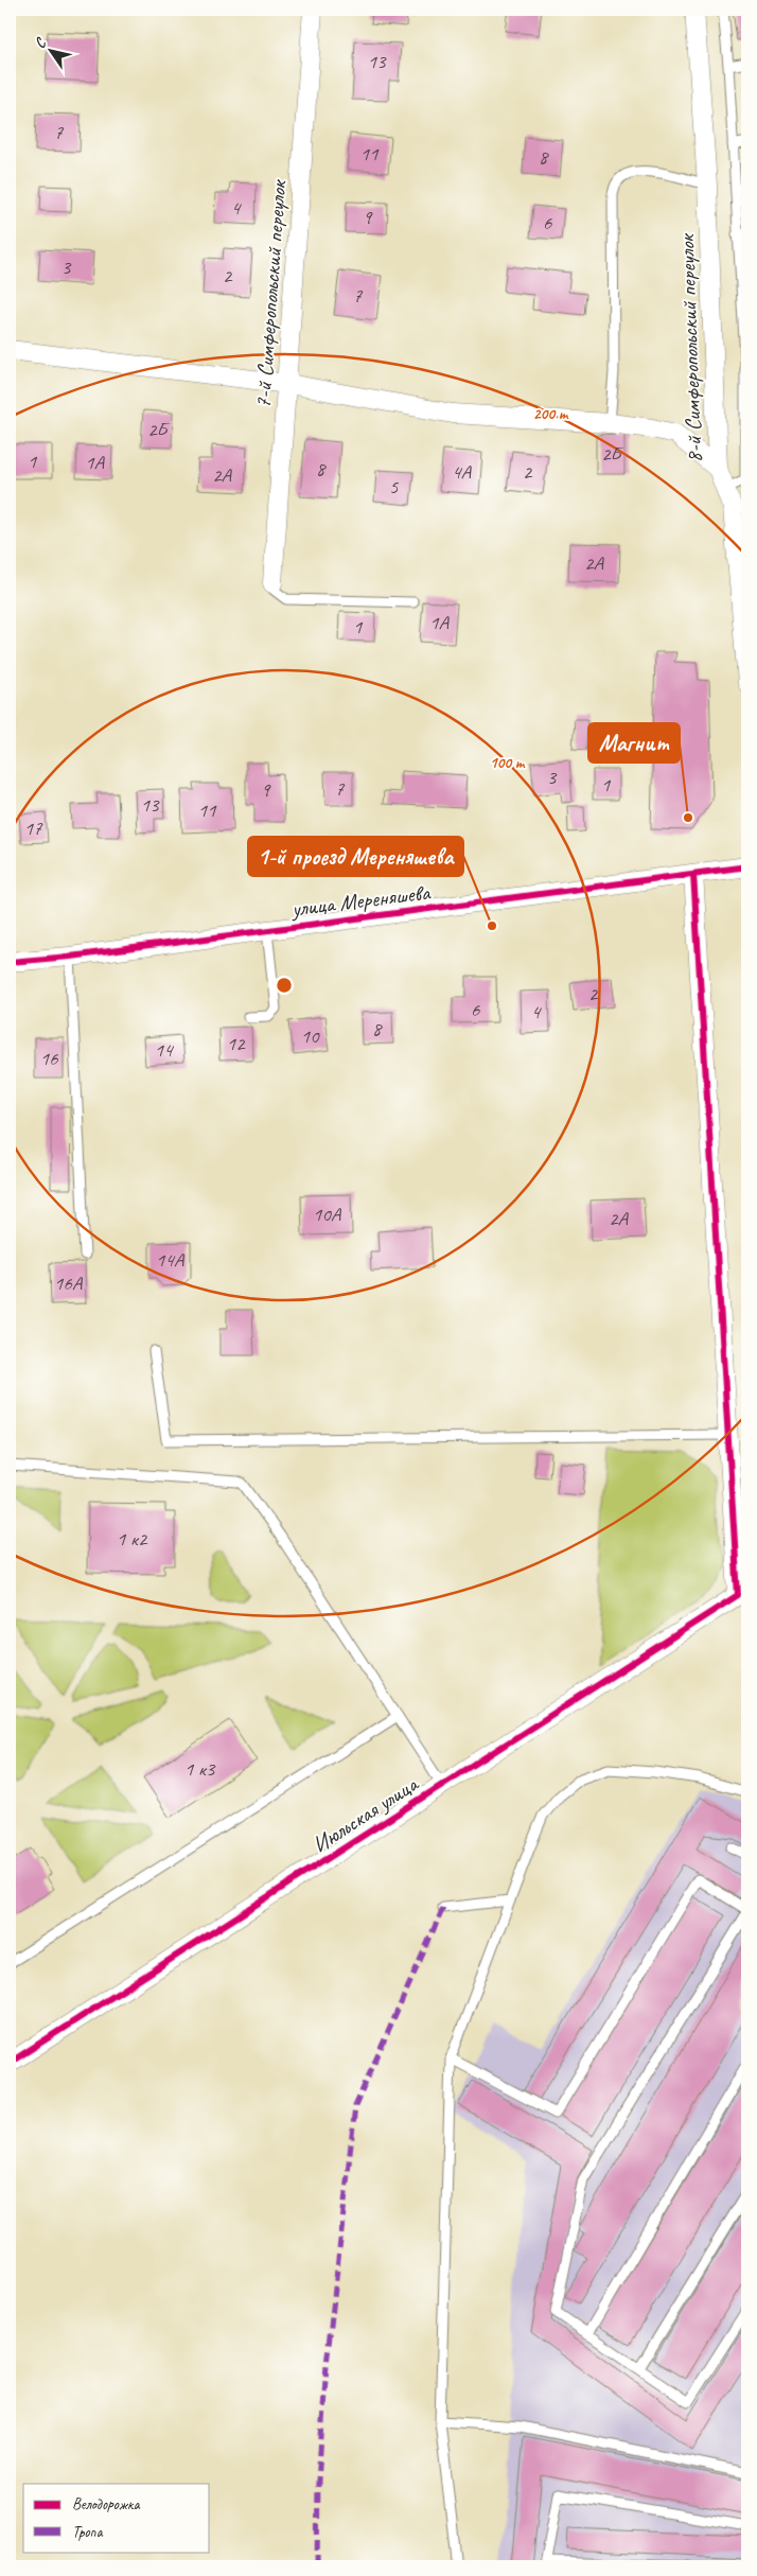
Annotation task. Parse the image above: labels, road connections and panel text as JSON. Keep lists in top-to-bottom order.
{
  "streets": {
    "street": [
      "7-й Симферопольский переулок",
      "8-й Симферопольский переулок",
      "улица Мереняшева",
      "Июльская улица"
    ]
  },
  "places": ["Магнит", "1-й проезд Мереняшева"],
  "house_numbers": [
    "13",
    "7",
    "11",
    "8",
    "4",
    "9",
    "6",
    "3",
    "2",
    "7",
    "2Б",
    "2Б",
    "1",
    "1А",
    "8",
    "4А",
    "2",
    "2А",
    "5",
    "2А",
    "1А",
    "1",
    "3",
    "1",
    "7",
    "9",
    "13",
    "11",
    "17",
    "2",
    "6",
    "4",
    "8",
    "10",
    "12",
    "14",
    "16",
    "10А",
    "2А",
    "14А",
    "16А",
    "1 к2",
    "1 к3"
  ],
  "legend": ["Велодорожка", "Тропа"],
  "north": "top left",
  "rings": ["200 m", "100 m"]
}
